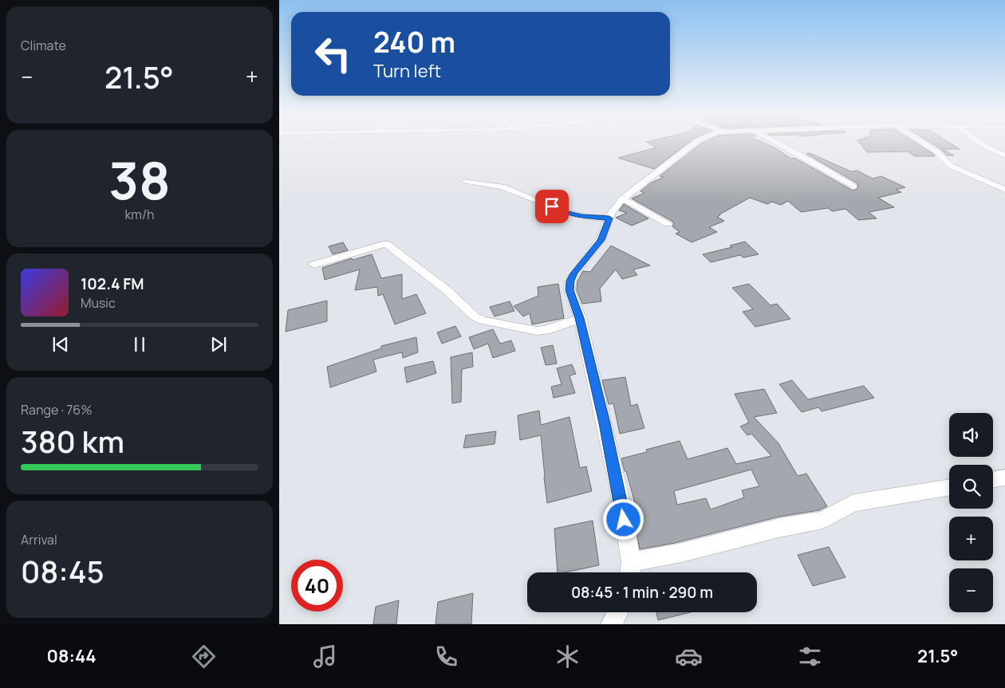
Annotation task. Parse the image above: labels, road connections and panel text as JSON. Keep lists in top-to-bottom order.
{
  "page": {
    "tile": [
      "Climate",
      ["38", "km/h"],
      ["Range · 76%", "380 km"],
      ["Arrival", "08:45"]
    ],
    "turn": ["240 m", "Turn left"],
    "heat": ["−", "21.5°", "+"],
    "song": ["102.4 FM", "Music"],
    "map_buttons": ["+", "−"],
    "limit": "40",
    "trip": "08:45 · 1 min · 290 m",
    "tabs": ["08:44", "21.5°"]
  }
}
